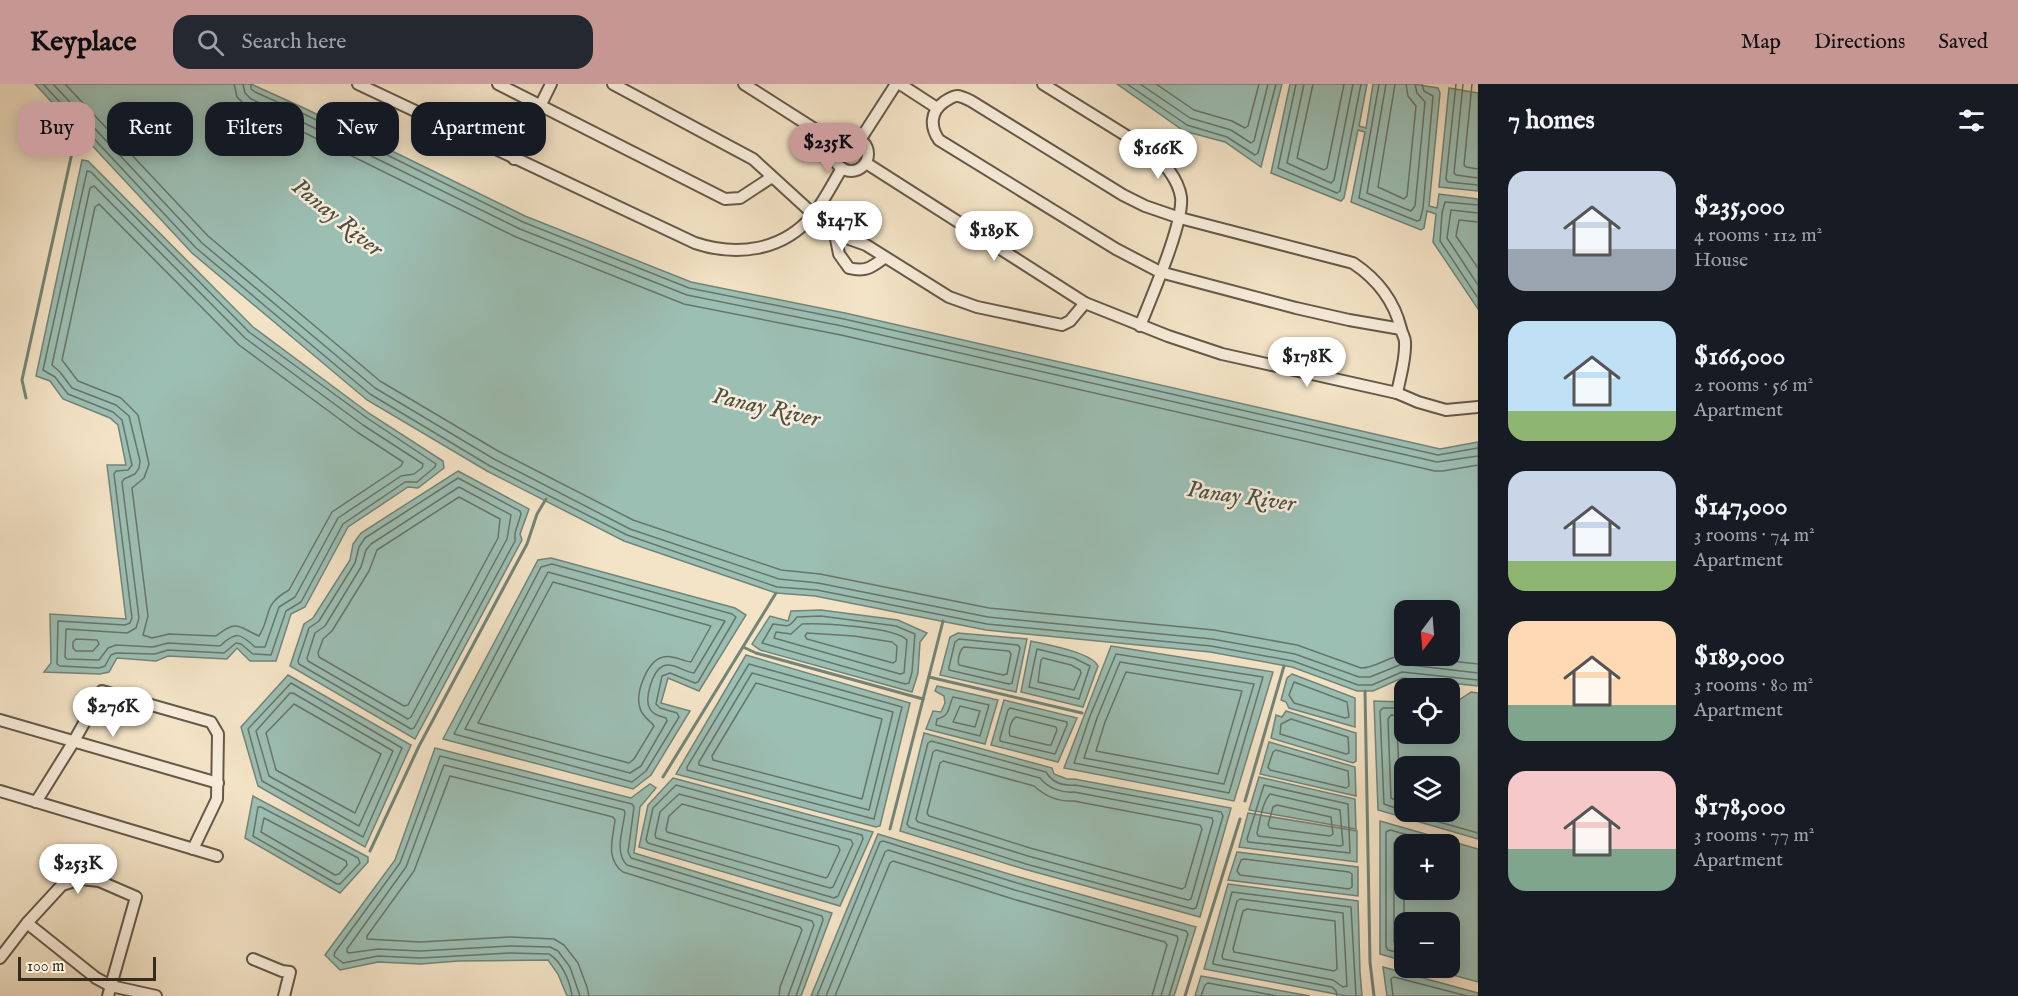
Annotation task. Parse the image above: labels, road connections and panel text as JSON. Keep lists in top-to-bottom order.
{
  "water": ["Panay River"],
  "scale_bar": "100 m",
  "north": "bottom",
  "page": {
    "header": "Keyplace",
    "search": "Search here",
    "nav": ["Map", "Directions", "Saved"],
    "heading": "7 homes",
    "chip": [
      "Buy",
      "Rent",
      "Filters",
      "New",
      "Apartment"
    ],
    "price": [
      "$235K",
      "$166K",
      "$147K",
      "$189K",
      "$178K",
      "$276K",
      "$253K"
    ],
    "list": [
      {
        "name": "$235,000",
        "note": "4 rooms · 112 m² · House"
      },
      {
        "name": "$166,000",
        "note": "2 rooms · 56 m² · Apartment"
      },
      {
        "name": "$147,000",
        "note": "3 rooms · 74 m² · Apartment"
      },
      {
        "name": "$189,000",
        "note": "3 rooms · 80 m² · Apartment"
      },
      {
        "name": "$178,000",
        "note": "3 rooms · 77 m² · Apartment"
      }
    ],
    "map_buttons": ["+", "−"],
    "scale": "100 m"
  }
}
